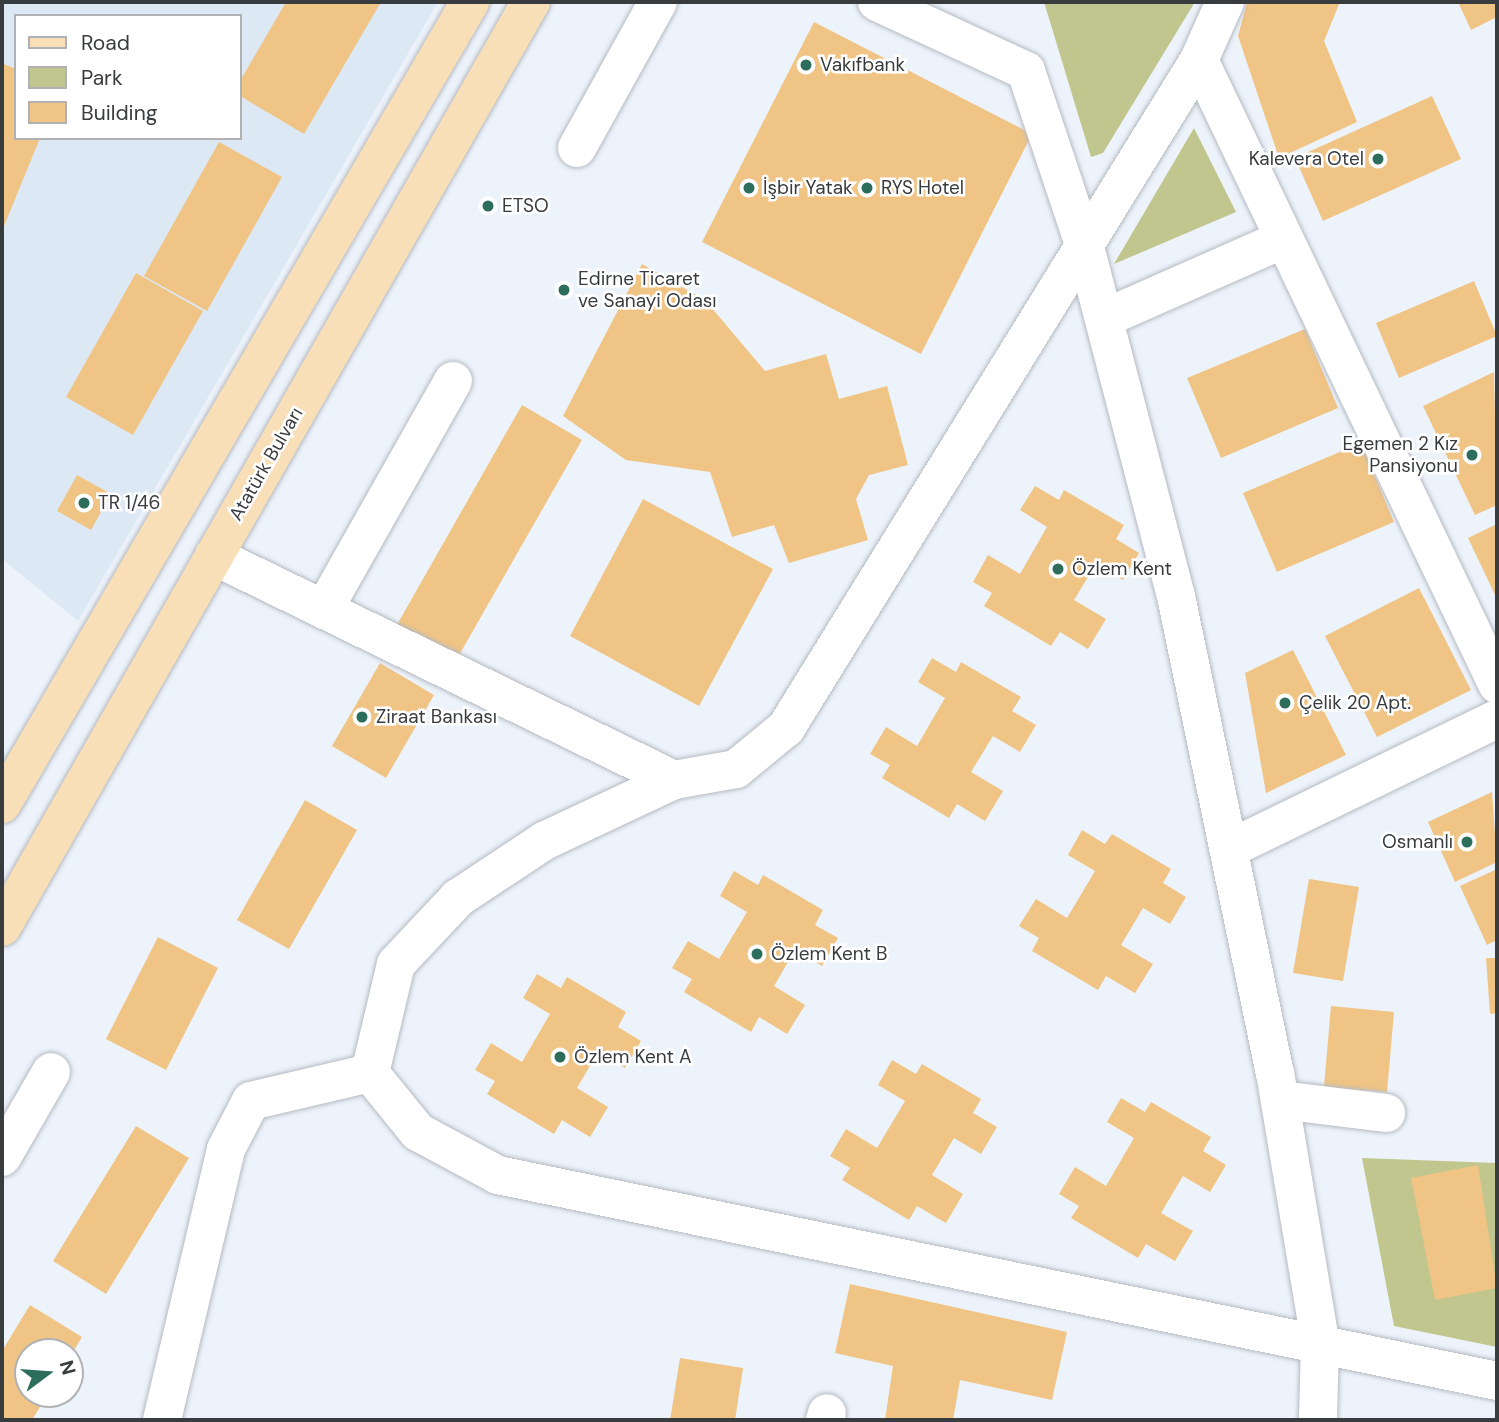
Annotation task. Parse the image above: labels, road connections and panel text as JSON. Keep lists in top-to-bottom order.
{
  "streets": {
    "main road": ["Atatürk Bulvarı"]
  },
  "places": [
    "Vakıfbank",
    "Kalevera Otel",
    "İşbir Yatak",
    "RYS Hotel",
    "ETSO",
    "Edirne Ticaret ve Sanayi Odası",
    "Egemen 2 Kız Pansiyonu",
    "TR 1/46",
    "Özlem Kent",
    "Çelik 20 Apt.",
    "Ziraat Bankası",
    "Osmanlı",
    "Özlem Kent B",
    "Özlem Kent A"
  ],
  "legend": ["Road", "Park", "Building"],
  "north": "right"
}
